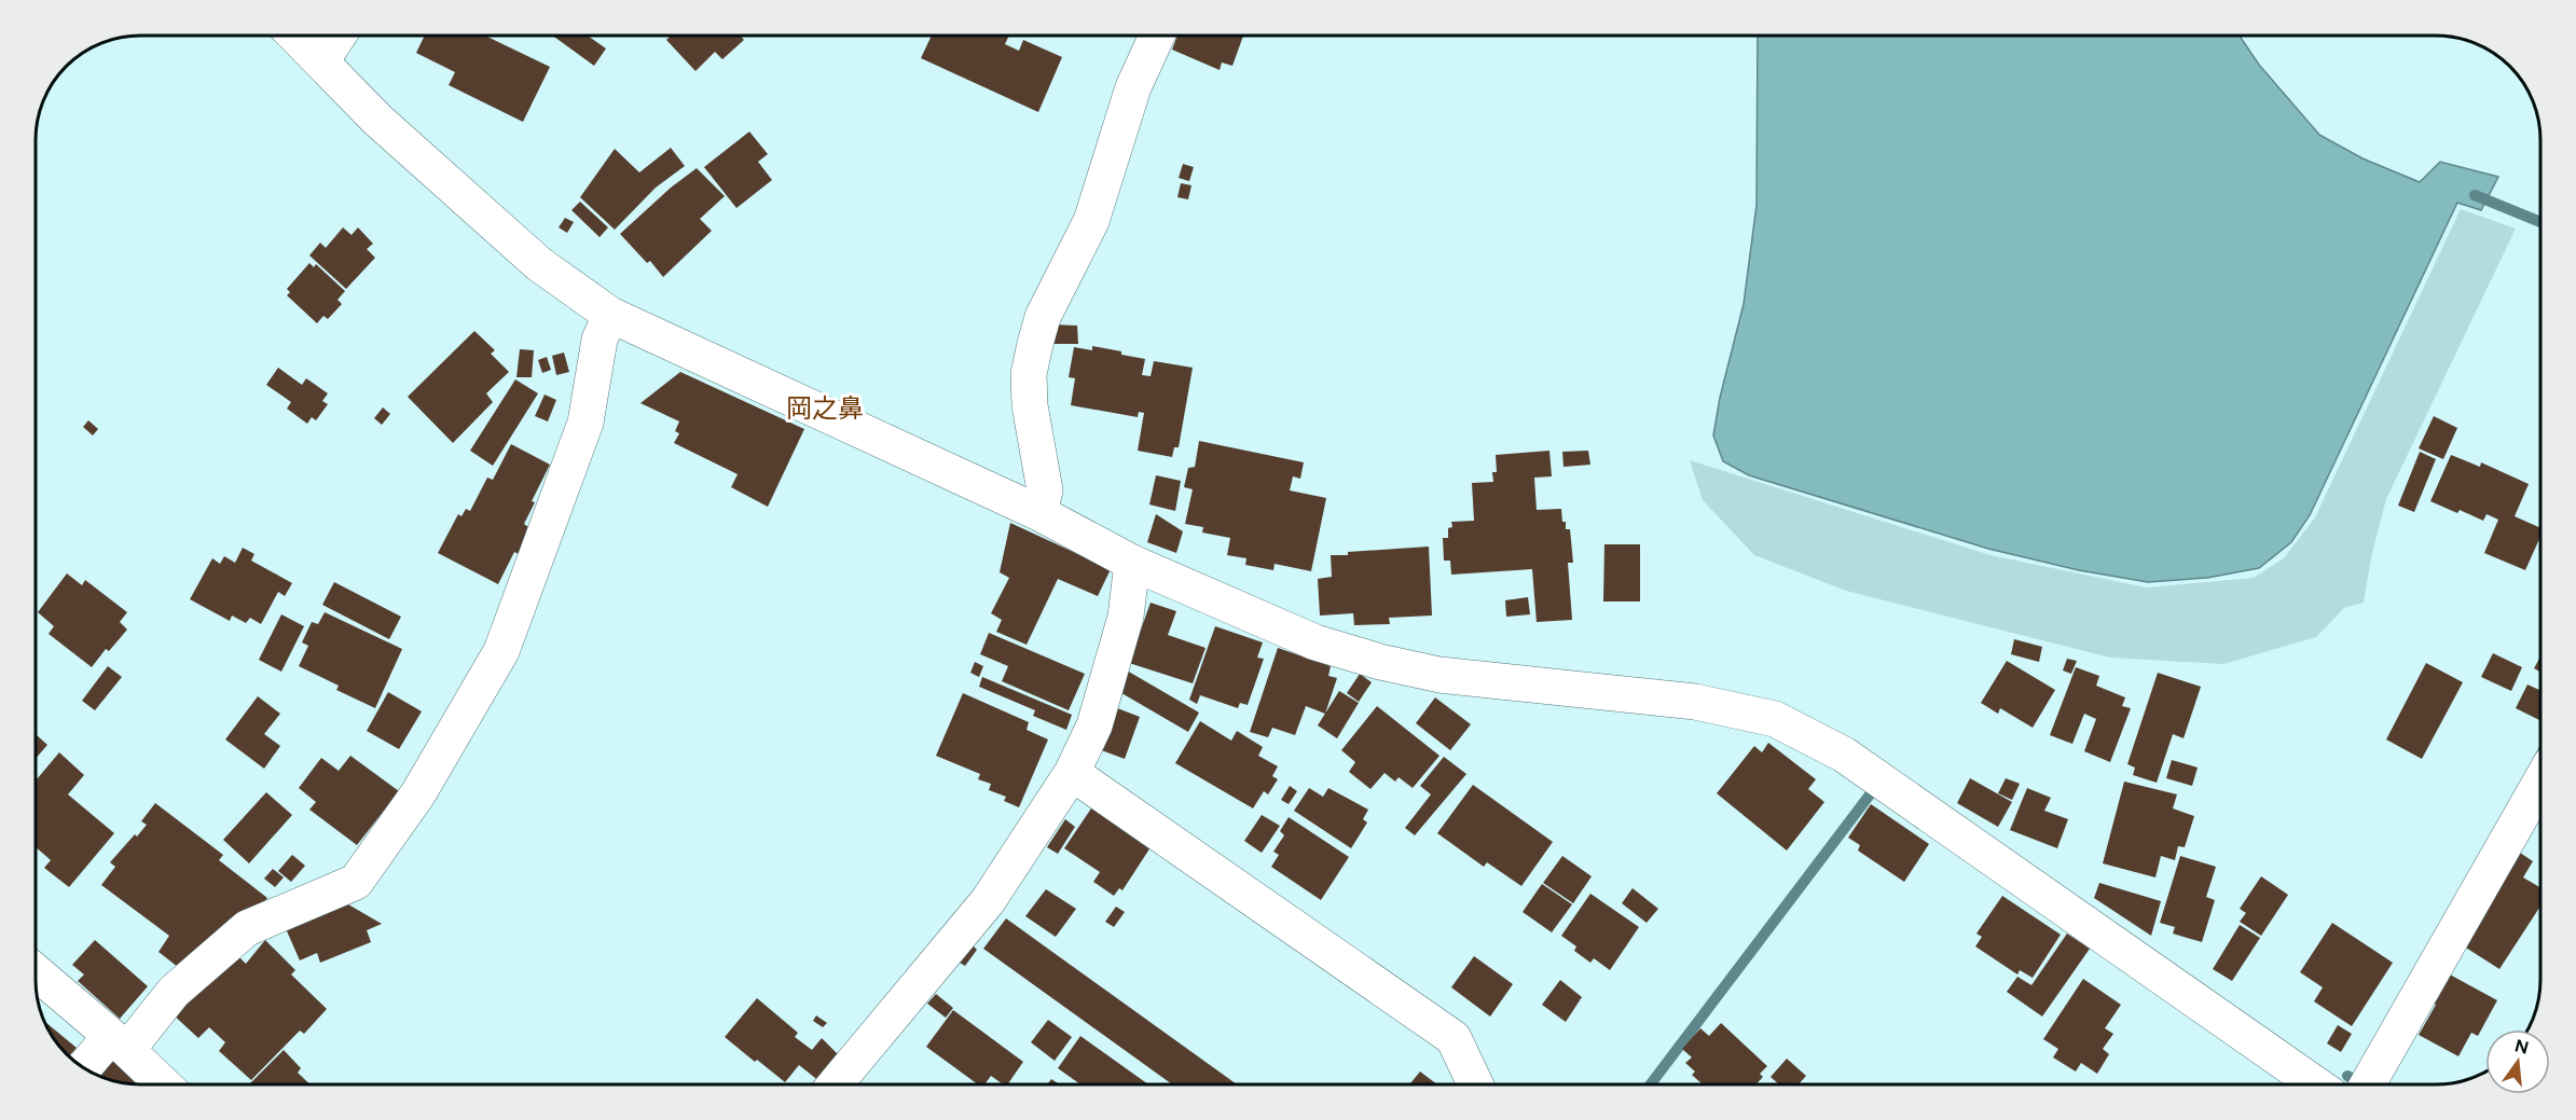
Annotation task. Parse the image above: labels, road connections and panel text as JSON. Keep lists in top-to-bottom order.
{
  "districts": ["岡之鼻"],
  "north": "top"
}
